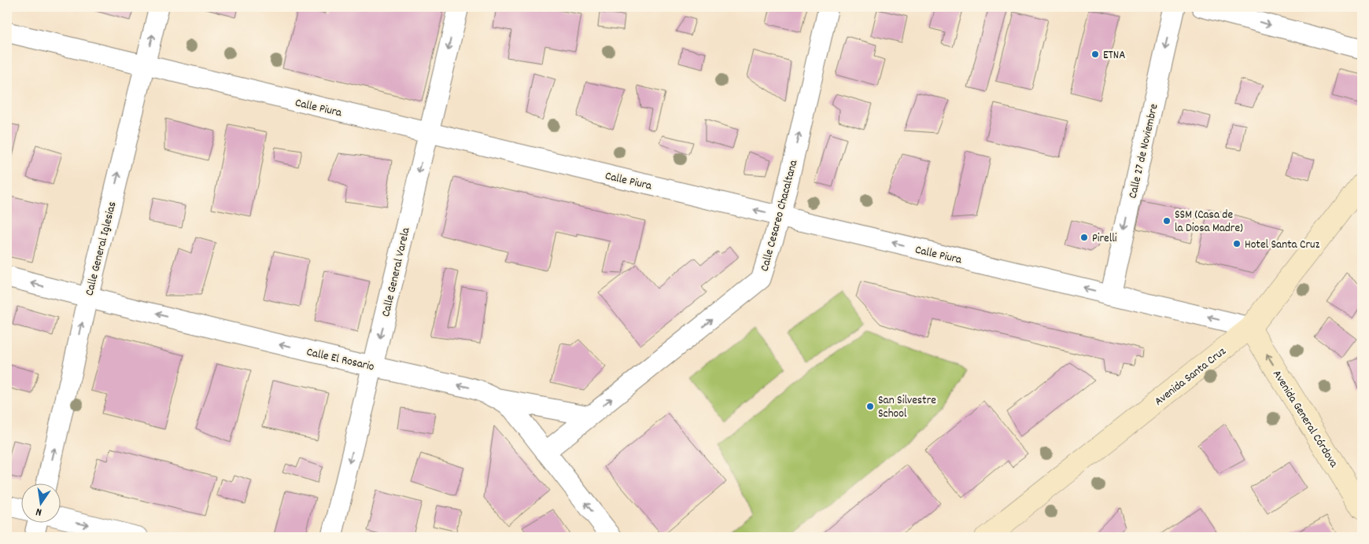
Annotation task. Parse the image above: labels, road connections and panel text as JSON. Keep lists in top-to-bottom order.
{
  "streets": {
    "main road": ["Avenida Santa Cruz", "Avenida General Córdova"],
    "street": [
      "Calle Piura",
      "Calle 27 de Noviembre",
      "Calle Cesareo Chacaltana",
      "Calle General Iglesias",
      "Calle General Varela",
      "Calle El Rosario"
    ]
  },
  "crossings": [
    ["Calle Piura", "Calle 27 de Noviembre"],
    ["Calle Piura", "Calle Cesareo Chacaltana"],
    ["Calle Piura", "Calle General Iglesias"],
    ["Calle Piura", "Calle General Varela"],
    ["Calle Piura", "Avenida Santa Cruz"],
    ["Calle Piura", "Avenida General Córdova"],
    ["Calle Cesareo Chacaltana", "Calle El Rosario"],
    ["Calle General Iglesias", "Calle El Rosario"],
    ["Calle General Varela", "Calle El Rosario"],
    ["Avenida Santa Cruz", "Avenida General Córdova"]
  ],
  "one_way": [
    "Calle Piura",
    "Calle 27 de Noviembre",
    "Calle Cesareo Chacaltana",
    "Calle General Iglesias",
    "Calle General Varela",
    "Calle El Rosario",
    "Avenida General Córdova"
  ],
  "places": [
    "ETNA",
    "SSM (Casa de la Diosa Madre)",
    "Pirelli",
    "Hotel Santa Cruz",
    "San Silvestre School"
  ],
  "north": "bottom"
}
